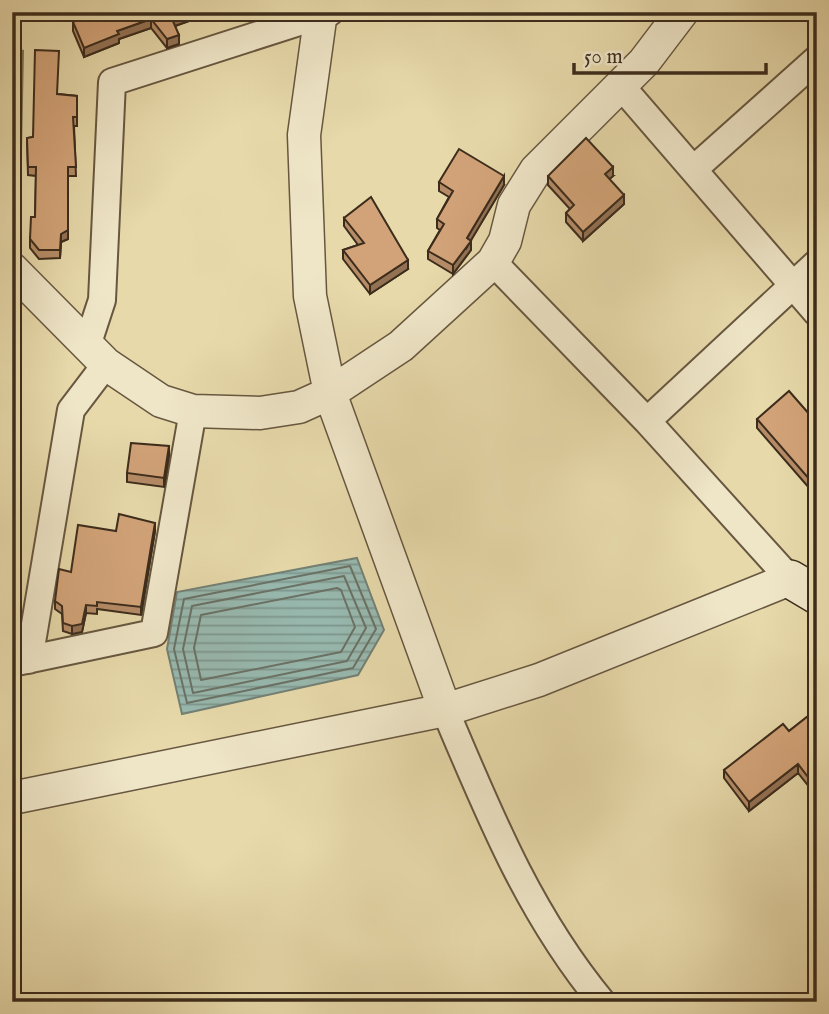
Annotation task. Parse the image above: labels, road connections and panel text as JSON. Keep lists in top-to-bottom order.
{
  "scale_bar": "50 m"
}
